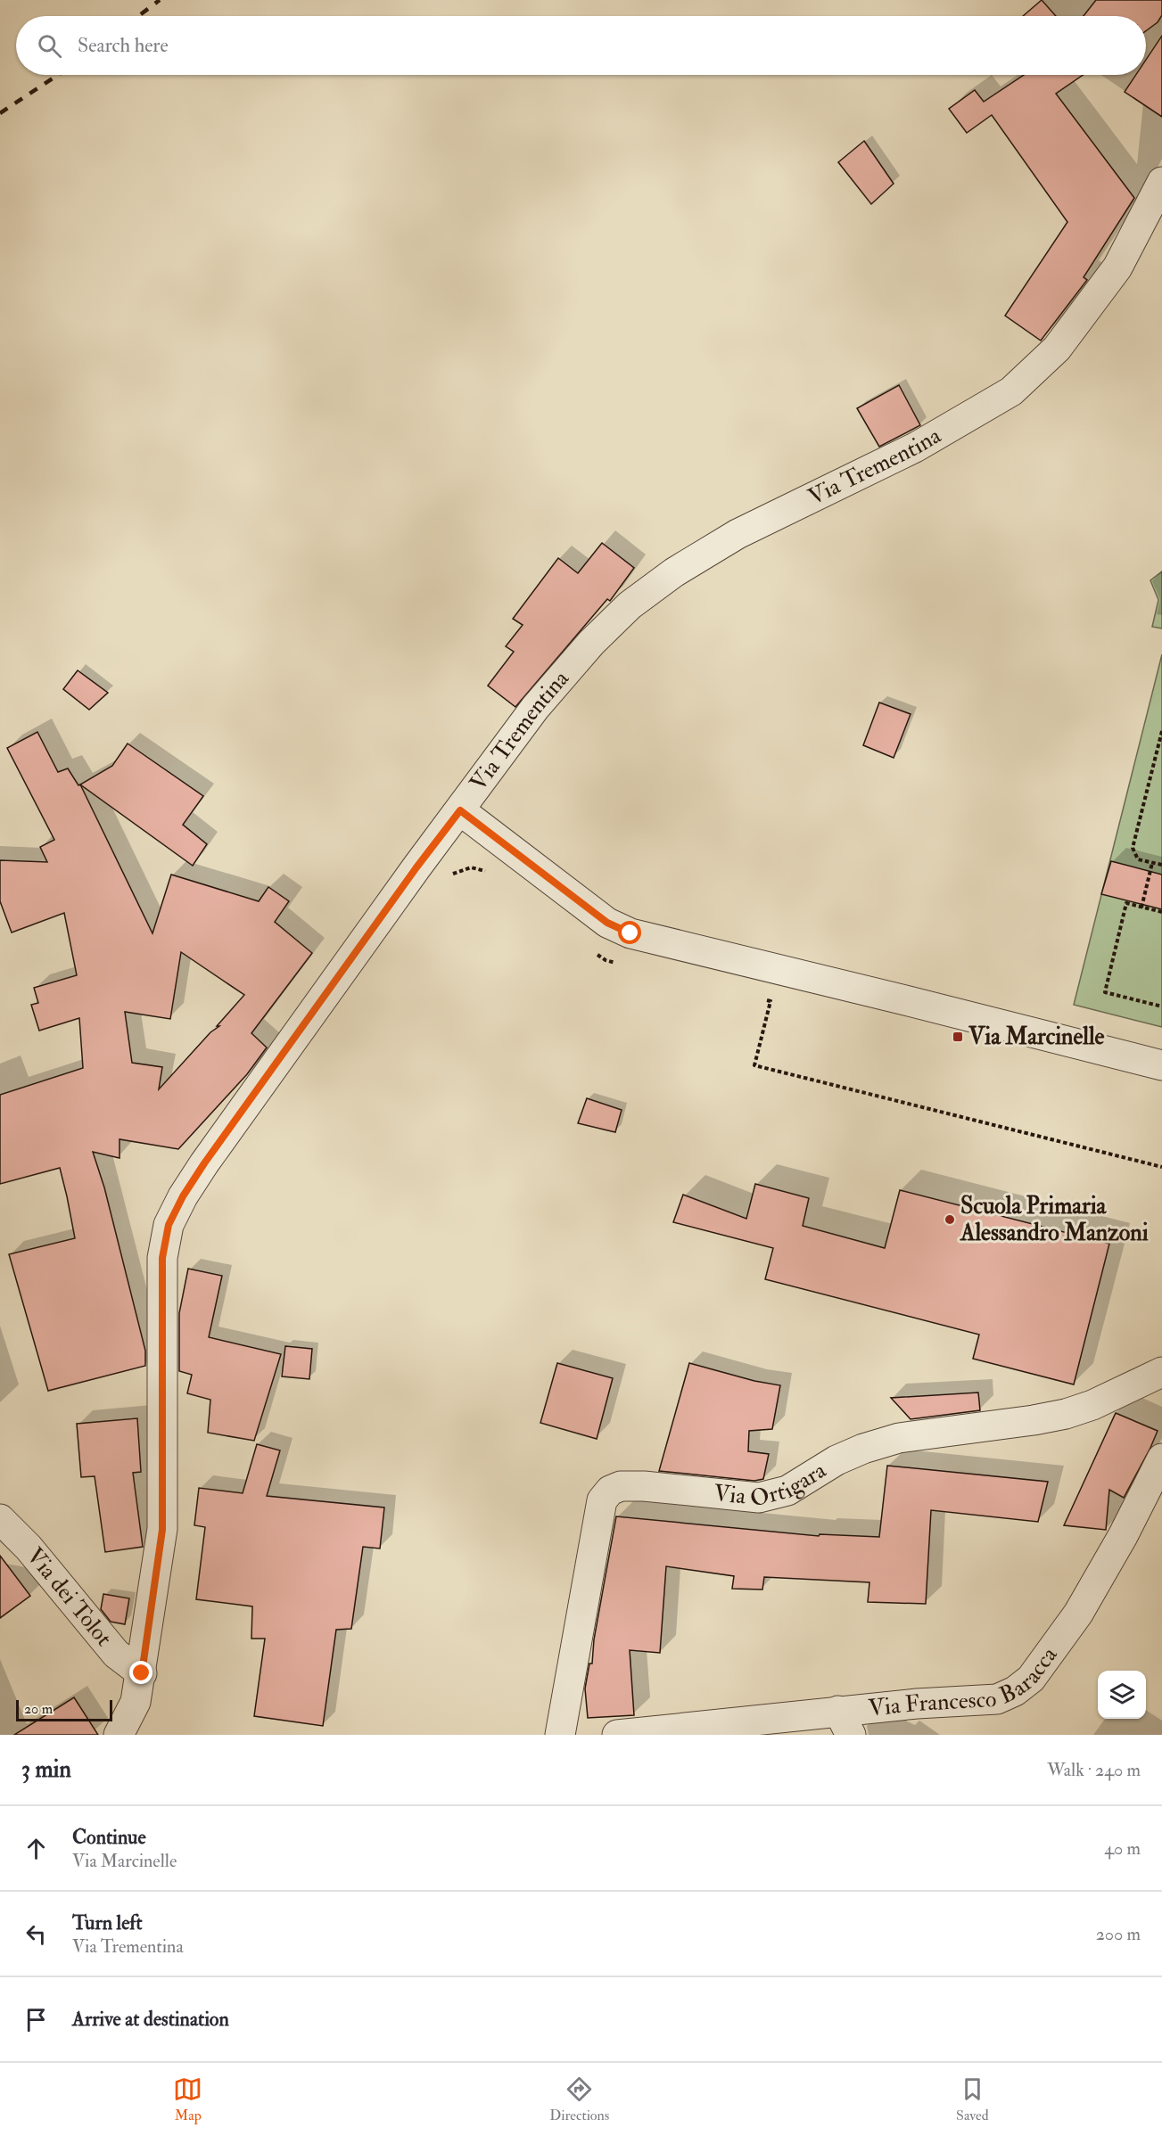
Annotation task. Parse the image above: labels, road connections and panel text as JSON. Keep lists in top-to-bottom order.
{
  "streets": {
    "street": [
      "Via Trementina",
      "Via Ortigara",
      "Via dei Tolot",
      "Via Francesco Baracca"
    ]
  },
  "crossings": [
    ["Via Trementina", "Via dei Tolot"]
  ],
  "places": {
    "transit": ["Via Marcinelle"],
    "other": ["Scuola Primaria Alessandro Manzoni"]
  },
  "scale_bar": "20 m",
  "page": {
    "search": "Search here",
    "scale": "20 m",
    "heading": ["3 min", "Walk · 240 m"],
    "list": [
      ["Continue", "Via Marcinelle", "40 m"],
      ["Turn left", "Via Trementina", "200 m"],
      "Arrive at destination"
    ],
    "nav": ["Map", "Directions", "Saved"]
  }
}
